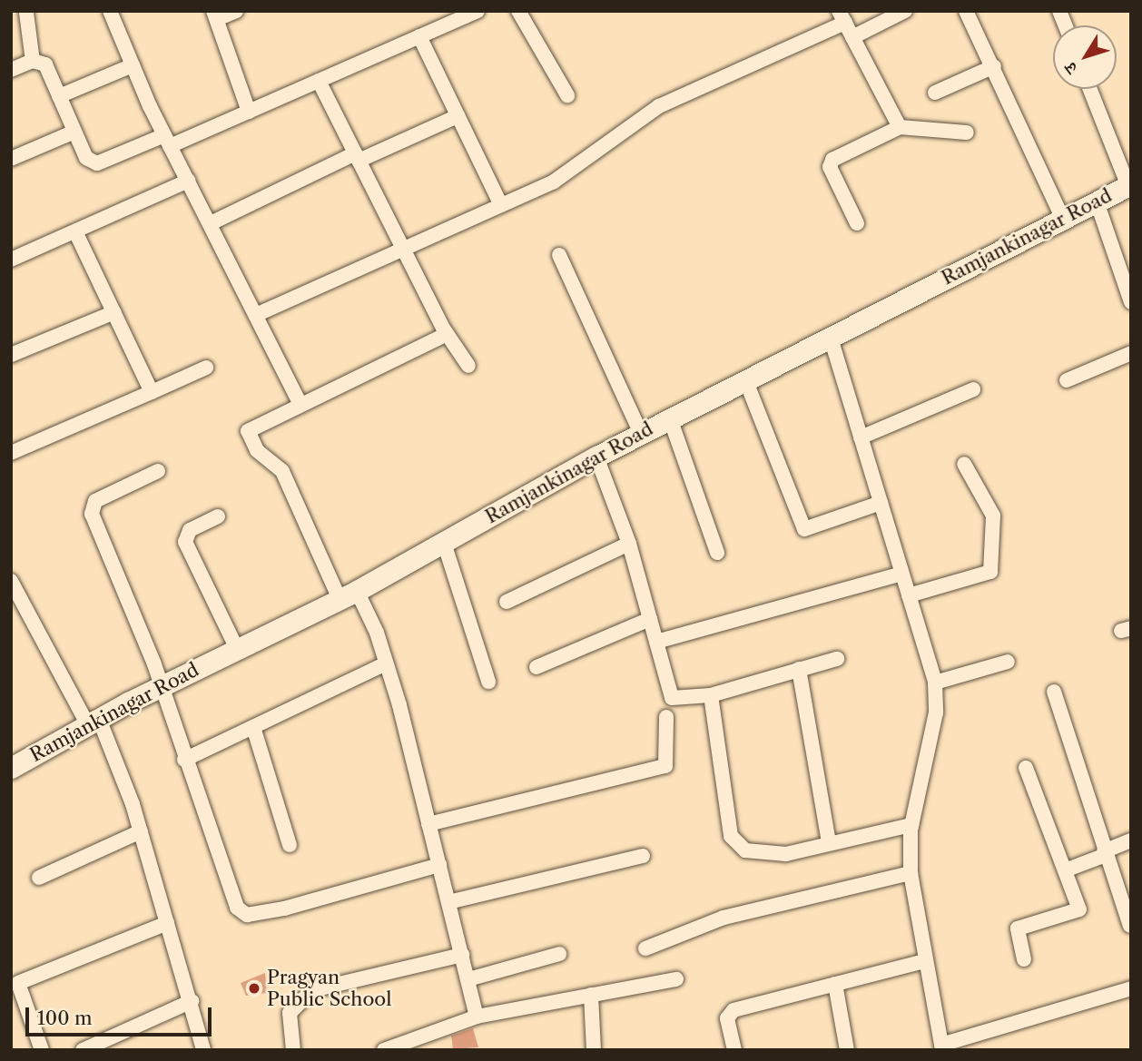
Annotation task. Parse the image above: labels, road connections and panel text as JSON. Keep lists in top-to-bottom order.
{
  "streets": {
    "street": ["Ramjankinagar Road"]
  },
  "places": ["Pragyan Public School"],
  "scale_bar": "100 m",
  "north": "bottom left"
}
